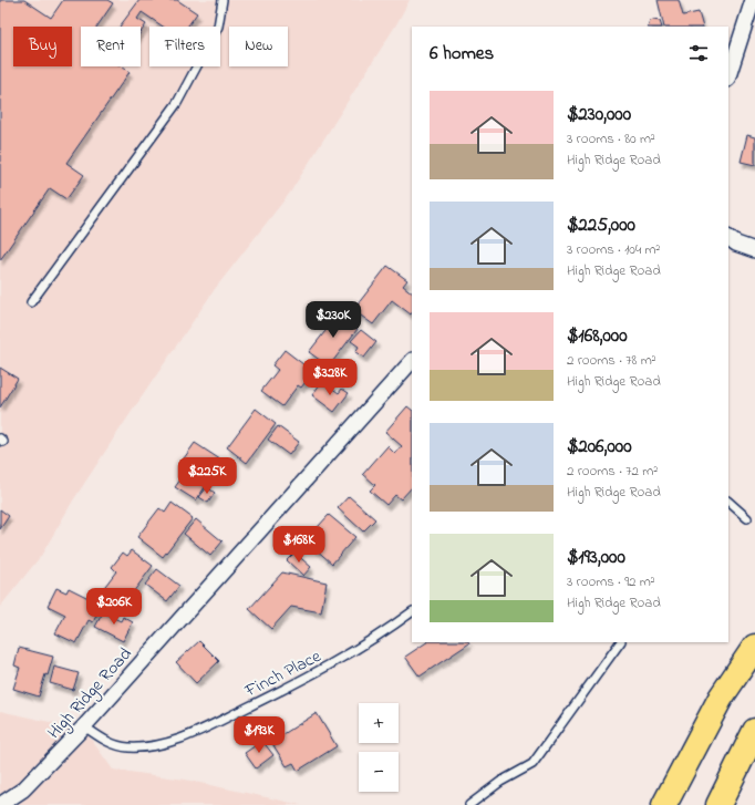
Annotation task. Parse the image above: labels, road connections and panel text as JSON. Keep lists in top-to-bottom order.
{
  "streets": {
    "street": ["High Ridge Road"],
    "lane": ["Finch Place"]
  },
  "crossings": [
    ["Finch Place", "High Ridge Road"]
  ],
  "page": {
    "chip": [
      "Buy",
      "Rent",
      "Filters",
      "New"
    ],
    "heading": "6 homes",
    "list": [
      {
        "name": "$230,000",
        "note": "3 rooms · 80 m² · High Ridge Road"
      },
      {
        "name": "$225,000",
        "note": "3 rooms · 104 m² · High Ridge Road"
      },
      {
        "name": "$168,000",
        "note": "2 rooms · 78 m² · High Ridge Road"
      },
      {
        "name": "$206,000",
        "note": "2 rooms · 72 m² · High Ridge Road"
      },
      {
        "name": "$193,000",
        "note": "3 rooms · 92 m² · High Ridge Road"
      }
    ],
    "price": [
      "$230K",
      "$328K",
      "$225K",
      "$168K",
      "$206K",
      "$193K"
    ],
    "map_buttons": ["+", "−"]
  }
}
